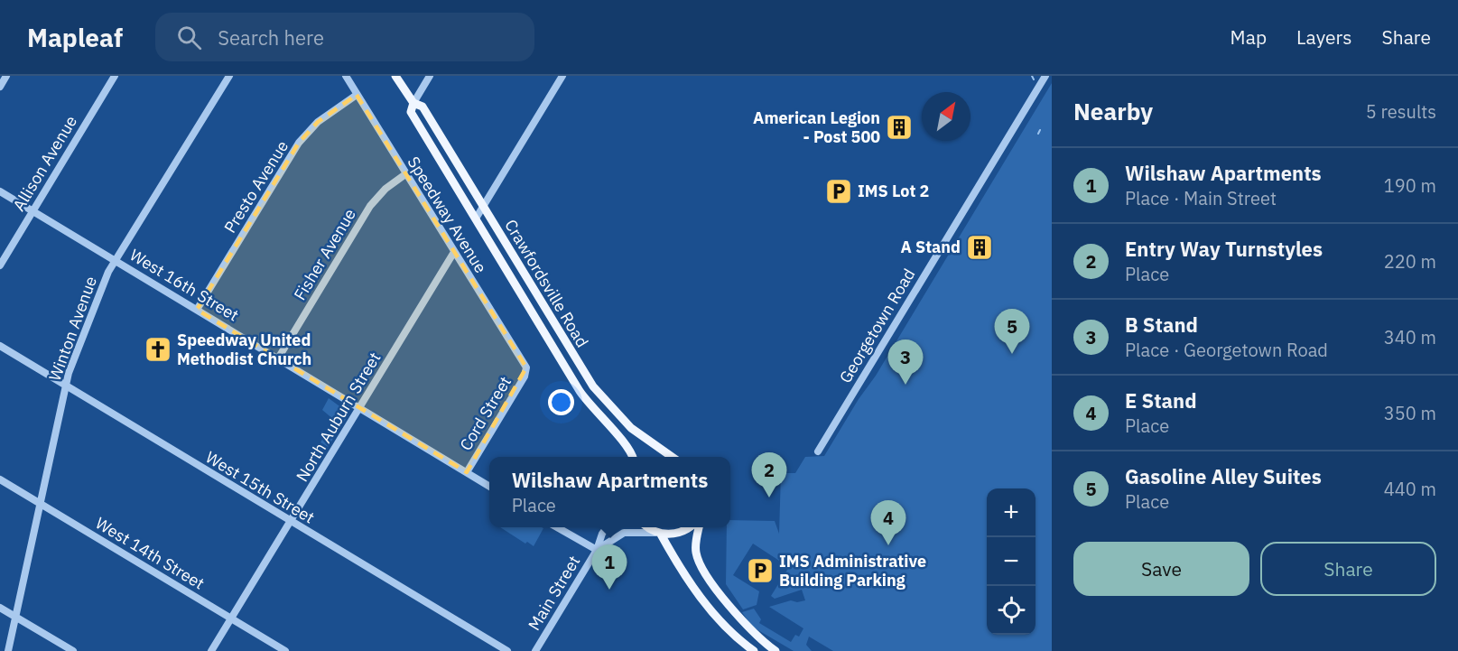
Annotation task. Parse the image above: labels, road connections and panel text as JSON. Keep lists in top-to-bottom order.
{
  "streets": {
    "main road": ["Crawfordsville Road"],
    "street": [
      "Allison Avenue",
      "Presto Avenue",
      "Speedway Avenue",
      "Fisher Avenue",
      "West 16th Street",
      "Georgetown Road",
      "Winton Avenue",
      "Cord Street",
      "North Auburn Street",
      "West 15th Street",
      "West 14th Street",
      "Main Street"
    ]
  },
  "crossings": [
    ["Allison Avenue", "West 16th Street"],
    ["Presto Avenue", "Speedway Avenue"],
    ["Presto Avenue", "West 16th Street"],
    ["Speedway Avenue", "Fisher Avenue"],
    ["Speedway Avenue", "Cord Street"],
    ["Speedway Avenue", "North Auburn Street"],
    ["Fisher Avenue", "West 16th Street"],
    ["West 16th Street", "Winton Avenue"],
    ["West 16th Street", "Cord Street"],
    ["West 16th Street", "North Auburn Street"],
    ["Winton Avenue", "West 15th Street"],
    ["Winton Avenue", "West 14th Street"],
    ["North Auburn Street", "West 15th Street"],
    ["North Auburn Street", "West 14th Street"]
  ],
  "places": {
    "building": ["American Legion - Post 500", "A Stand"],
    "parking": ["IMS Lot 2", "IMS Administrative Building Parking"],
    "church": ["Speedway United Methodist Church"]
  },
  "north": "top right",
  "page": {
    "header": "Mapleaf",
    "search": "Search here",
    "nav": ["Map", "Layers", "Share"],
    "heading": ["Nearby", "5 results"],
    "list": [
      {
        "mark": "1",
        "name": "Wilshaw Apartments",
        "note": "Place · Main Street",
        "value": "190 m"
      },
      {
        "mark": "2",
        "name": "Entry Way Turnstyles",
        "note": "Place",
        "value": "220 m"
      },
      {
        "mark": "3",
        "name": "B Stand",
        "note": "Place · Georgetown Road",
        "value": "340 m"
      },
      {
        "mark": "4",
        "name": "E Stand",
        "note": "Place",
        "value": "350 m"
      },
      {
        "mark": "5",
        "name": "Gasoline Alley Suites",
        "note": "Place",
        "value": "440 m"
      }
    ],
    "pins": [
      "5",
      "3",
      "2",
      "4",
      "1"
    ],
    "popup": ["Wilshaw Apartments", "Place"],
    "map_buttons": ["+", "−"],
    "buttons": ["Save", "Share"]
  }
}
